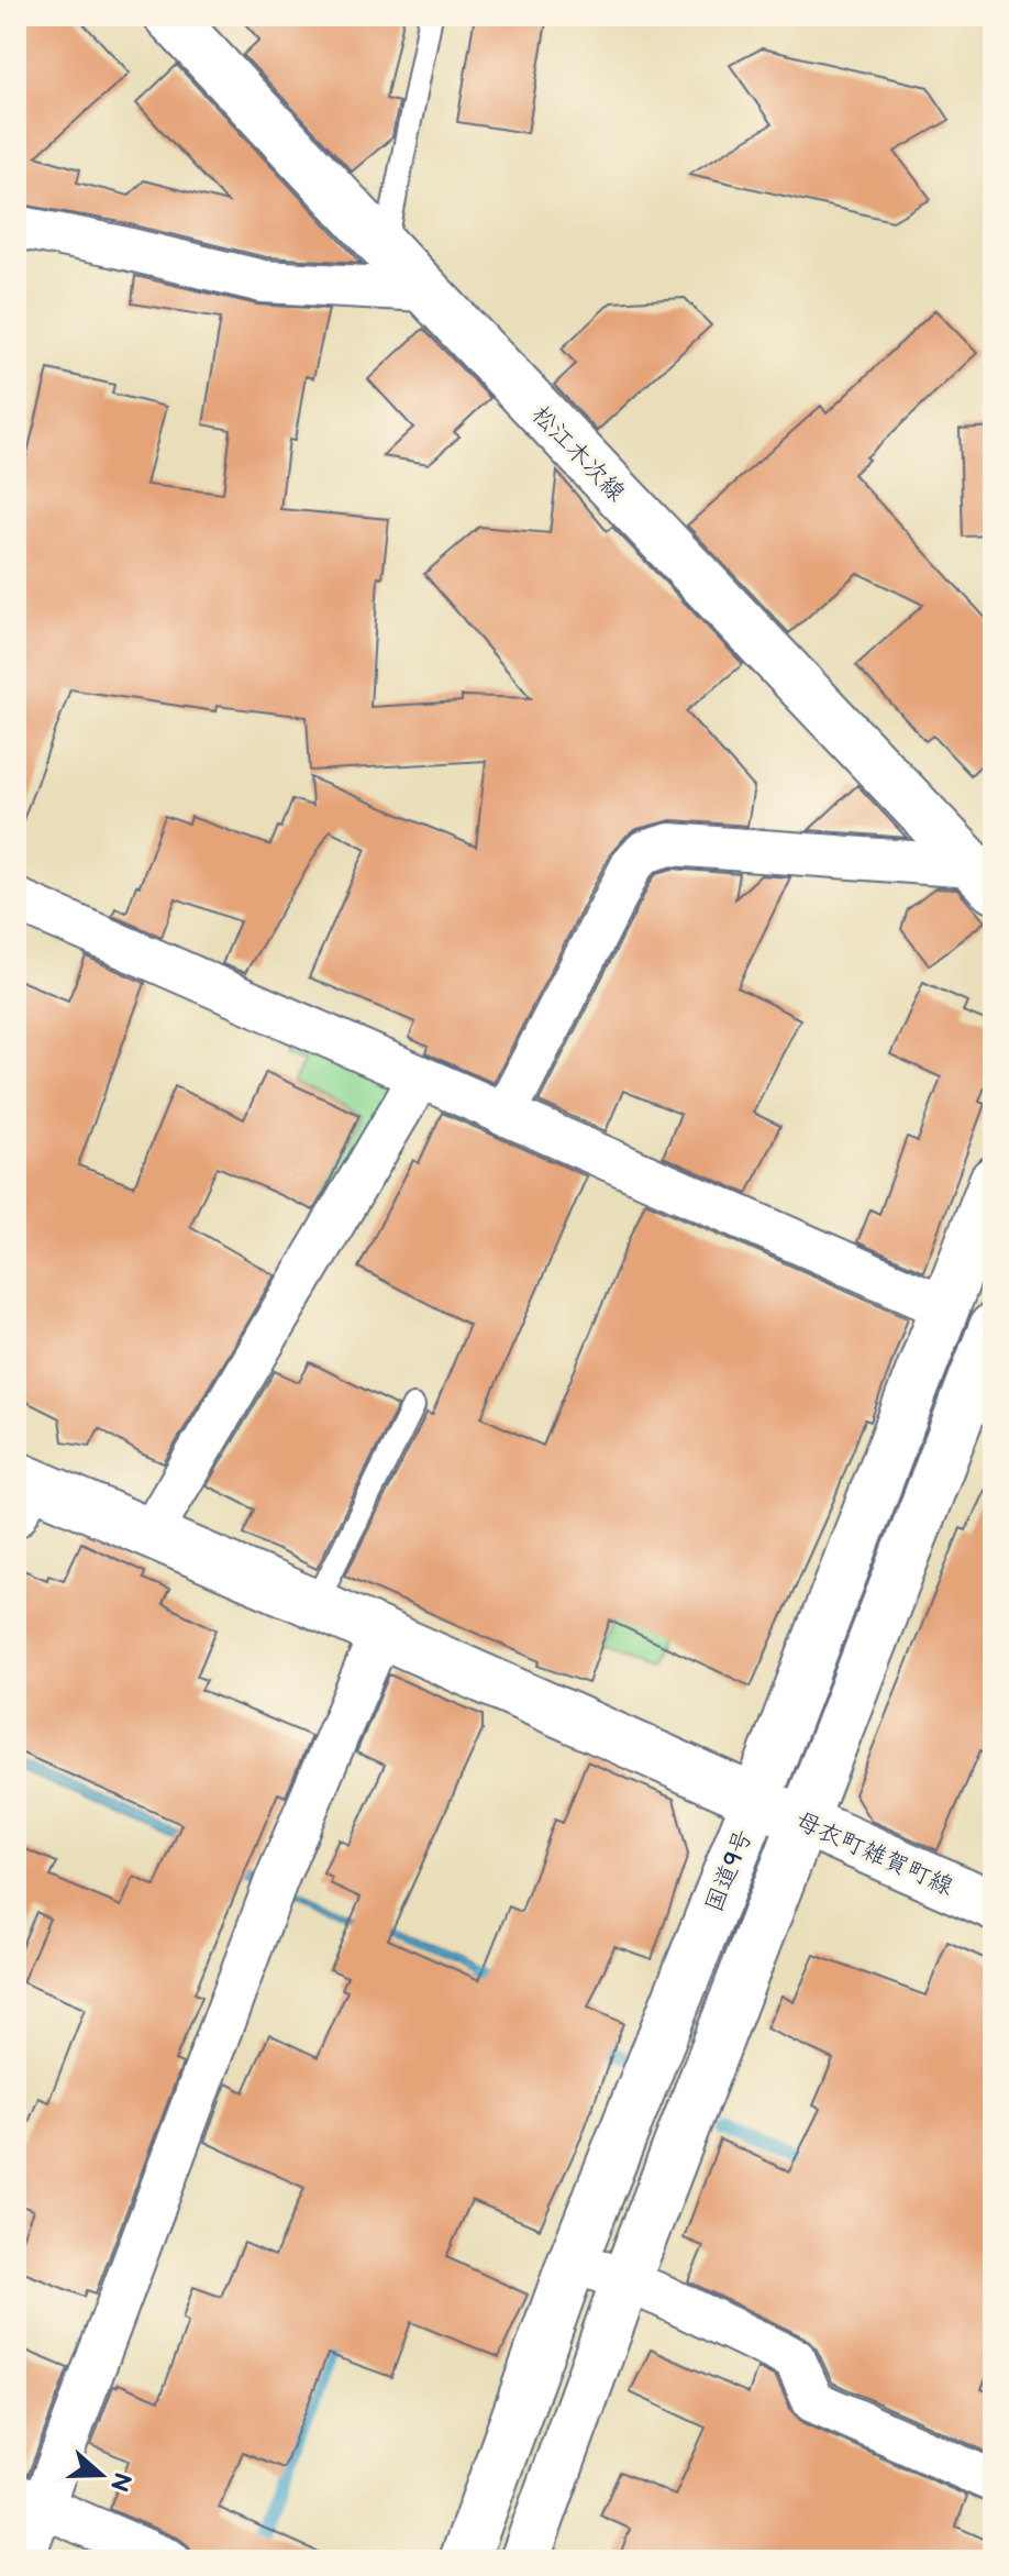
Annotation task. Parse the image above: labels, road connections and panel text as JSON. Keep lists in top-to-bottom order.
{
  "streets": {
    "main road": ["松江木次線", "母衣町雑賀町線", "国道9号"]
  },
  "crossings": [
    ["母衣町雑賀町線", "国道9号"]
  ],
  "north": "right"
}
